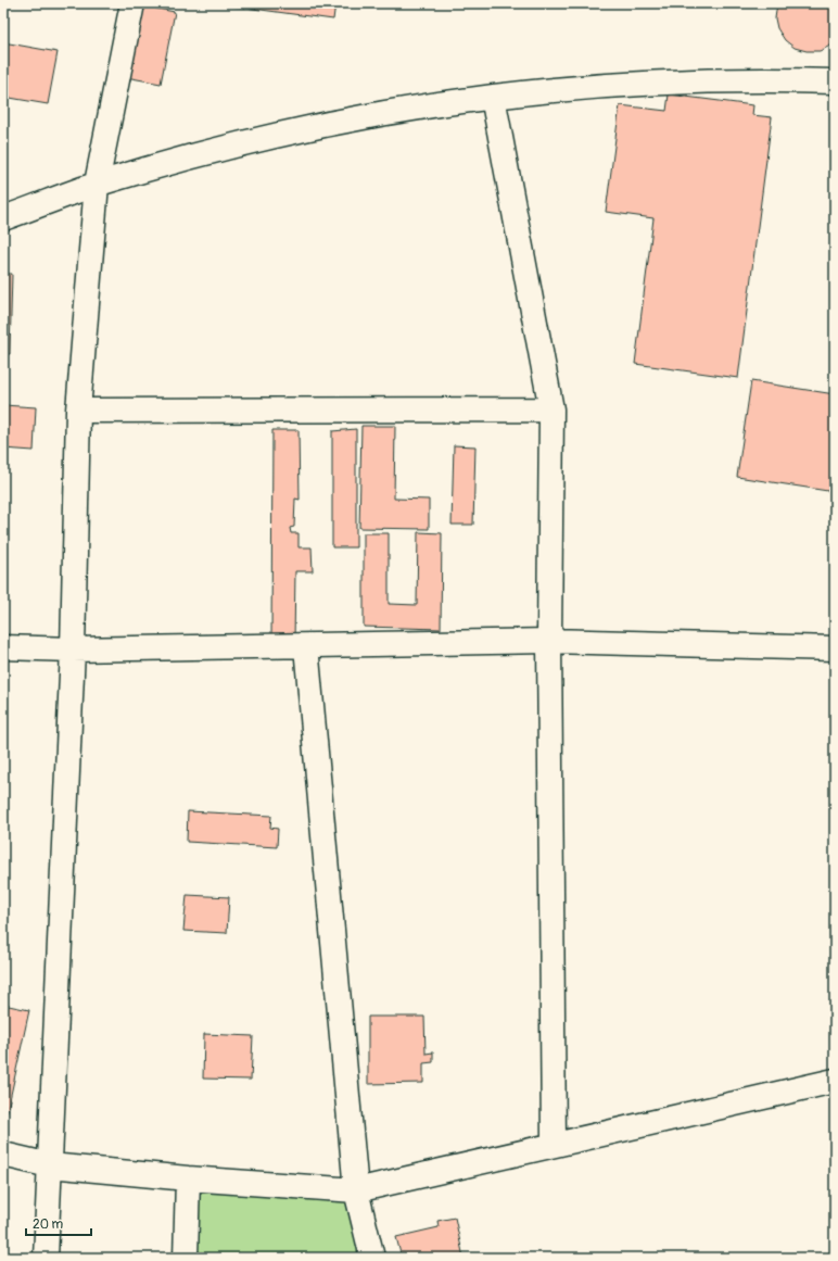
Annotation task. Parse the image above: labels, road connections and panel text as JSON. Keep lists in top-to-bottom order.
{
  "scale_bar": "20 m"
}
